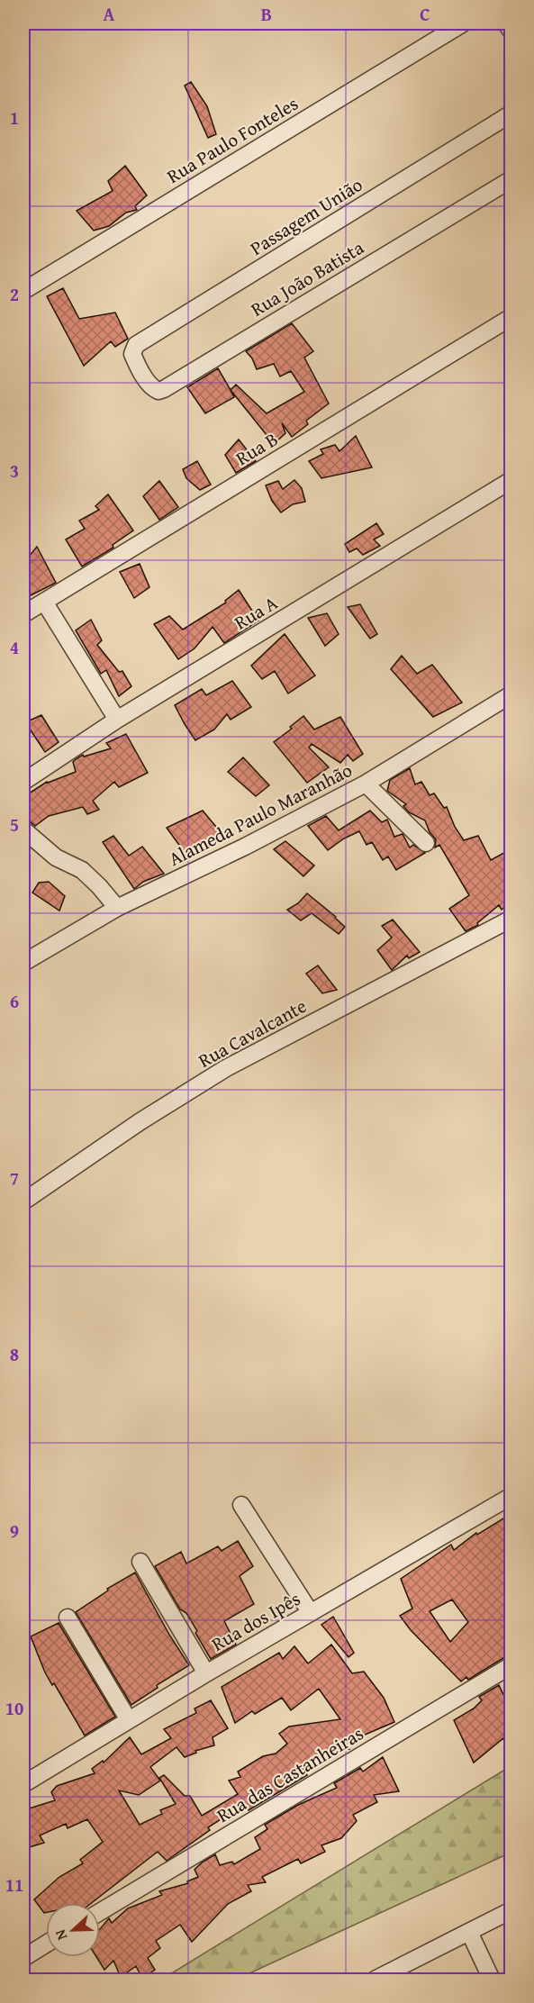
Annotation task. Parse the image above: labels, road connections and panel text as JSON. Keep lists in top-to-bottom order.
{
  "streets": {
    "street": [
      "Rua Paulo Fonteles",
      "Passagem União",
      "Rua João Batista",
      "Rua B",
      "Rua A",
      "Alameda Paulo Maranhão",
      "Rua Cavalcante",
      "Rua dos Ipês",
      "Rua das Castanheiras"
    ]
  },
  "crossings": [
    ["Passagem União", "Rua João Batista"]
  ],
  "north": "left",
  "grid": {
    "columns": ["A", "B", "C"],
    "rows": [
      "1",
      "2",
      "3",
      "4",
      "5",
      "6",
      "7",
      "8",
      "9",
      "10",
      "11"
    ]
  }
}
